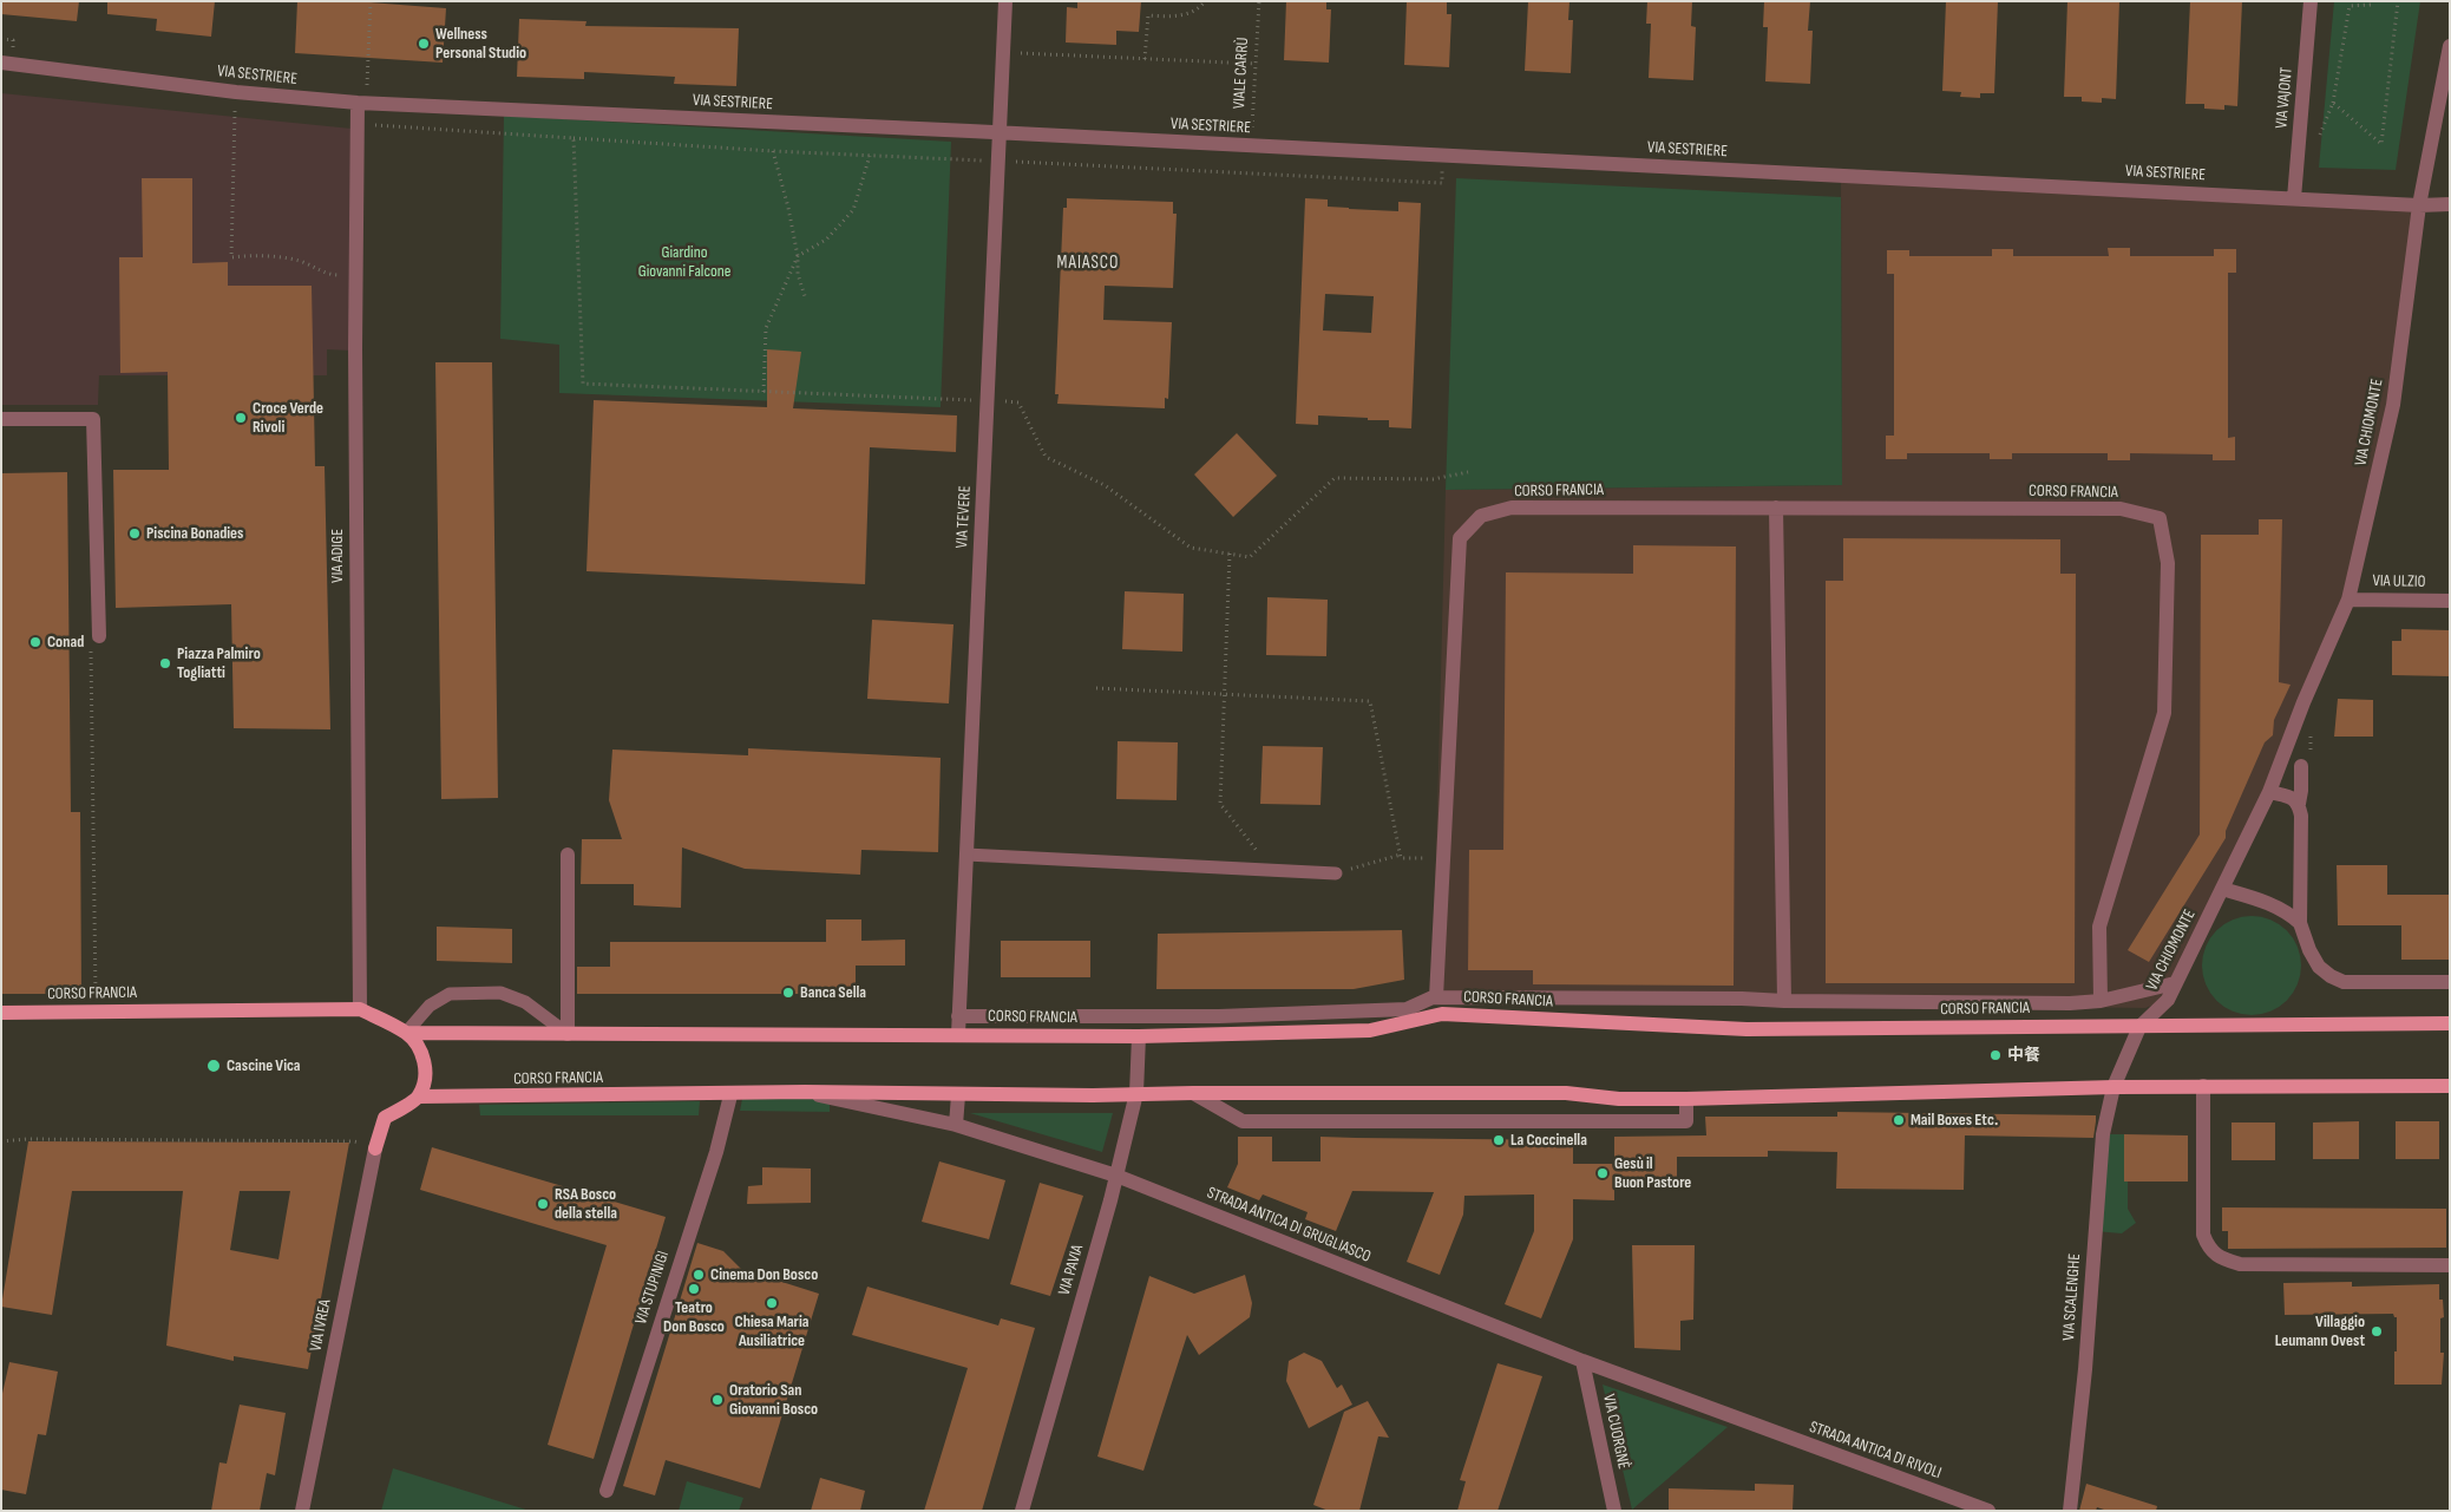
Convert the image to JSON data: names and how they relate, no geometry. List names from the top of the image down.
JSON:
{
  "streets": {
    "main road": ["CORSO FRANCIA"],
    "street": [
      "VIA SESTRIERE",
      "VIA VAJONT",
      "VIA CHIOMONTE",
      "VIA TEVERE",
      "VIA ADIGE",
      "VIA ULZIO",
      "STRADA ANTICA DI GRUGLIASCO",
      "VIA PAVIA",
      "VIA STUPINIGI",
      "VIA SCALENGHE",
      "VIA IVREA",
      "VIA CUORGNÈ",
      "STRADA ANTICA DI RIVOLI"
    ],
    "path": ["VIALE CARRÙ"]
  },
  "crossings": [
    ["VIALE CARRÙ", "VIA SESTRIERE"],
    ["VIA SESTRIERE", "VIA VAJONT"],
    ["VIA SESTRIERE", "VIA CHIOMONTE"],
    ["VIA SESTRIERE", "VIA TEVERE"],
    ["VIA SESTRIERE", "VIA ADIGE"],
    ["VIA CHIOMONTE", "CORSO FRANCIA"],
    ["VIA CHIOMONTE", "VIA ULZIO"],
    ["VIA CHIOMONTE", "VIA SCALENGHE"],
    ["CORSO FRANCIA", "VIA TEVERE"],
    ["CORSO FRANCIA", "VIA ADIGE"],
    ["CORSO FRANCIA", "STRADA ANTICA DI GRUGLIASCO"],
    ["CORSO FRANCIA", "VIA PAVIA"],
    ["CORSO FRANCIA", "VIA STUPINIGI"],
    ["CORSO FRANCIA", "VIA SCALENGHE"],
    ["STRADA ANTICA DI GRUGLIASCO", "VIA PAVIA"],
    ["STRADA ANTICA DI GRUGLIASCO", "VIA CUORGNÈ"],
    ["STRADA ANTICA DI GRUGLIASCO", "STRADA ANTICA DI RIVOLI"]
  ],
  "districts": ["MAIASCO"],
  "parks": ["Giardino Giovanni Falcone"],
  "places": [
    "Wellness Personal Studio",
    "Croce Verde Rivoli",
    "Piscina Bonadies",
    "Conad",
    "Piazza Palmiro Togliatti",
    "Banca Sella",
    "中餐",
    "Cascine Vica",
    "Mail Boxes Etc.",
    "La Coccinella",
    "Gesù il Buon Pastore",
    "RSA Bosco della stella",
    "Cinema Don Bosco",
    "Teatro Don Bosco",
    "Chiesa Maria Ausiliatrice",
    "Villaggio Leumann Ovest",
    "Oratorio San Giovanni Bosco"
  ]
}
